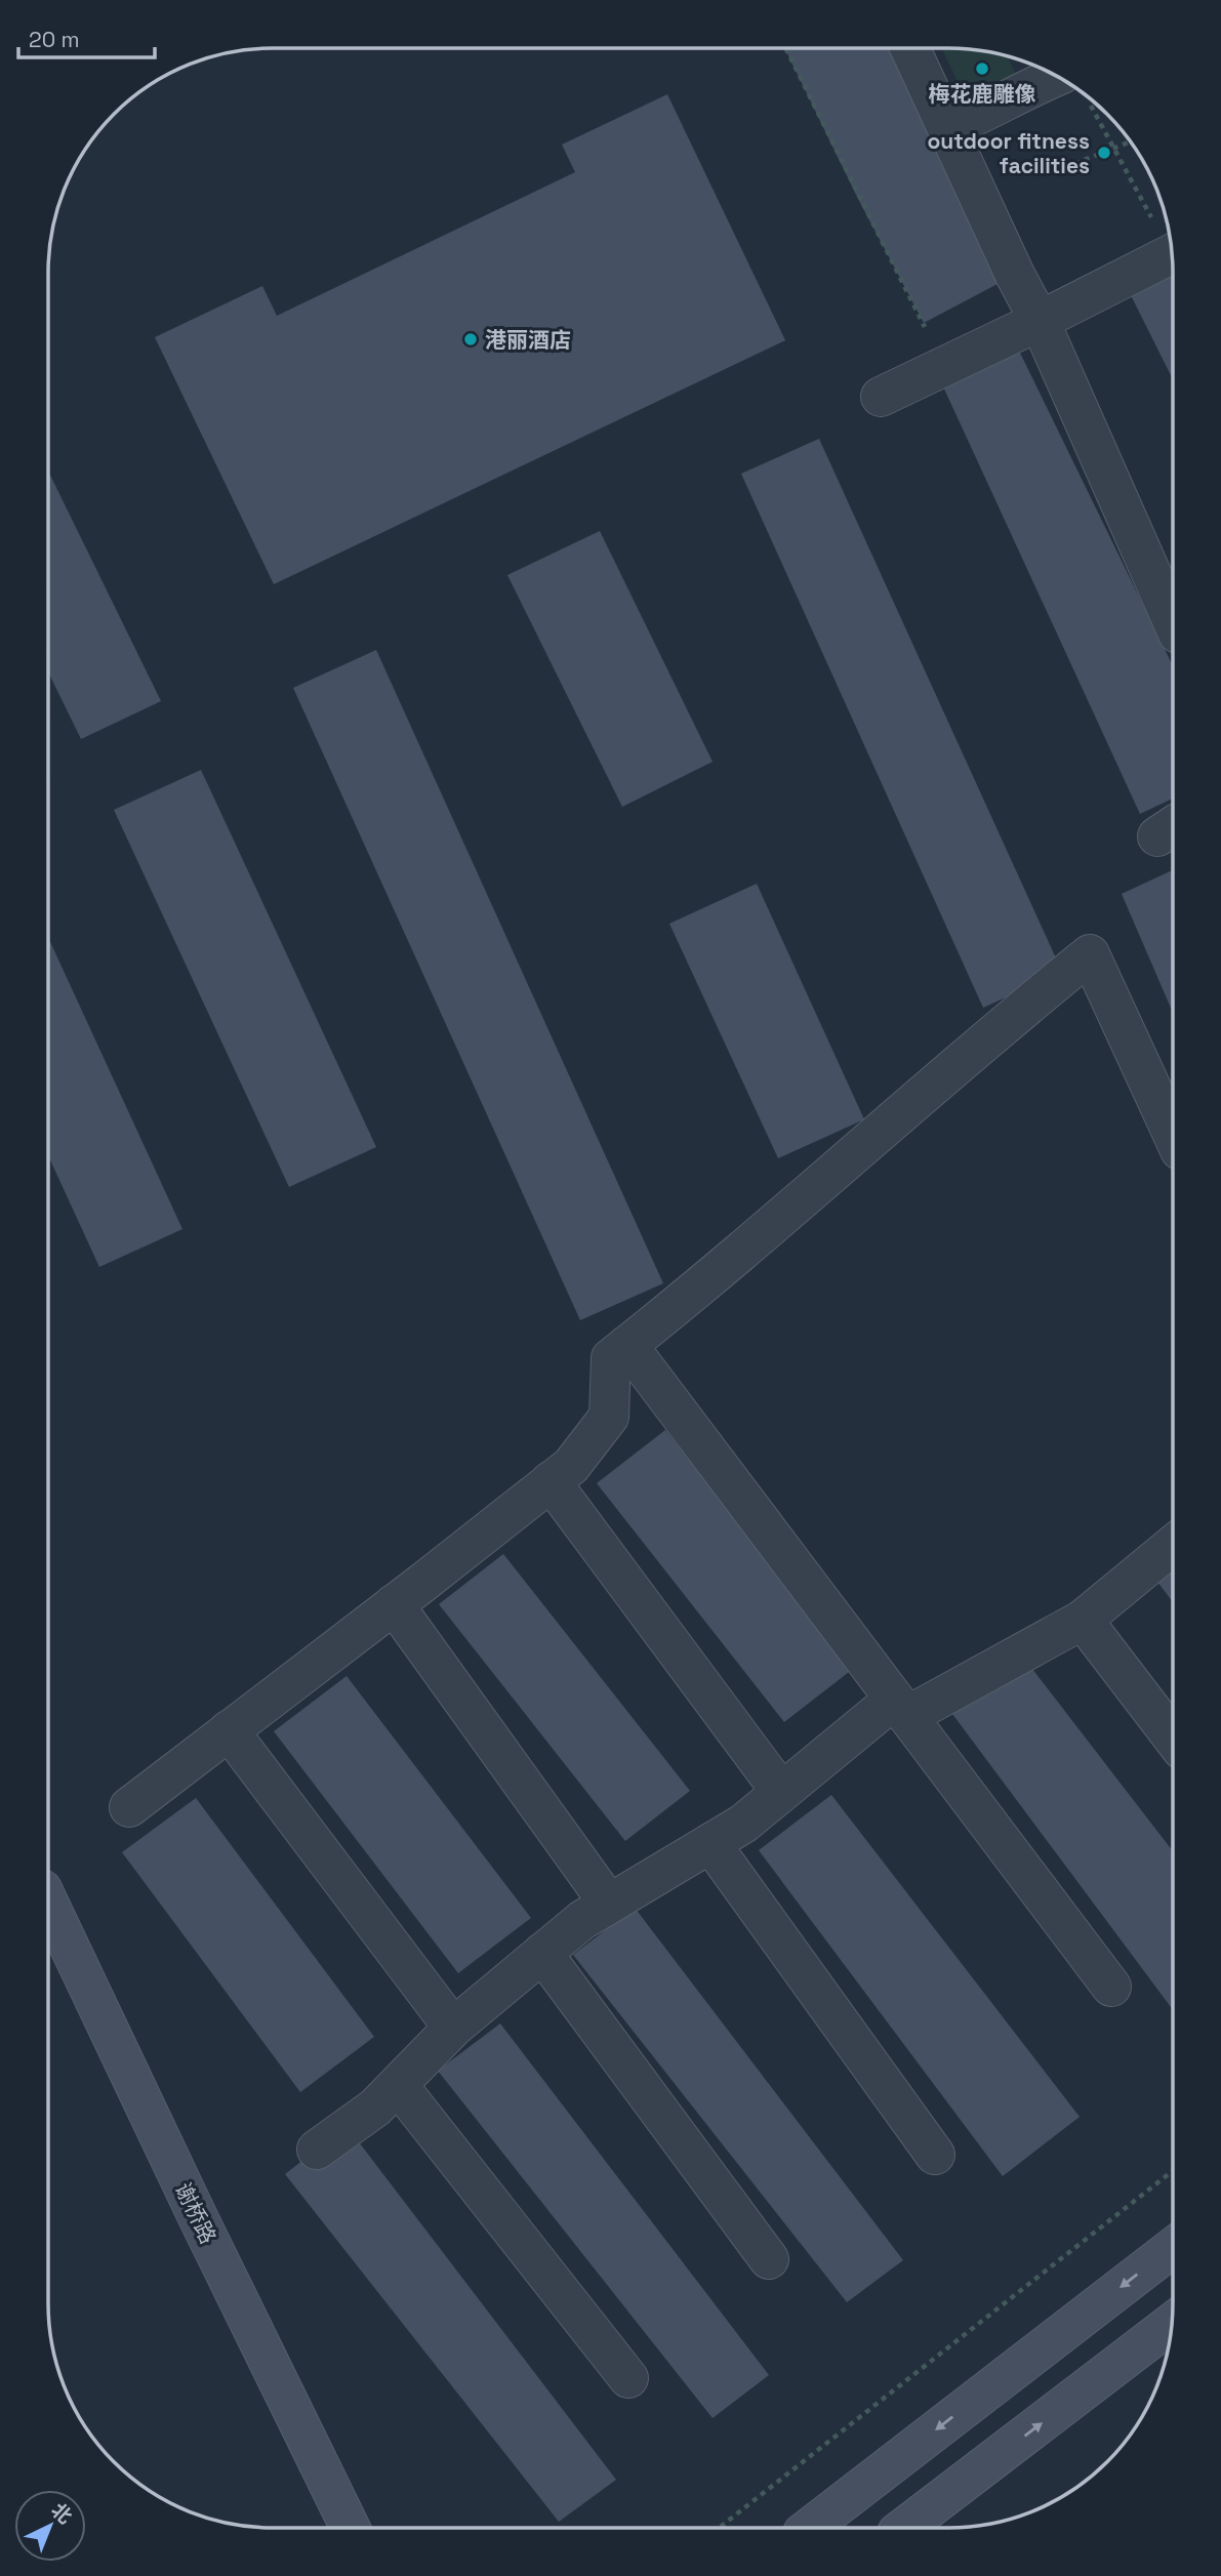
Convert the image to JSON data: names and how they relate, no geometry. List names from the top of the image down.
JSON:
{
  "streets": {
    "main road": ["谢桥路"]
  },
  "places": ["梅花鹿雕像", "outdoor fitness facilities", "港丽酒店"],
  "scale_bar": "20 m",
  "north": "top right"
}
